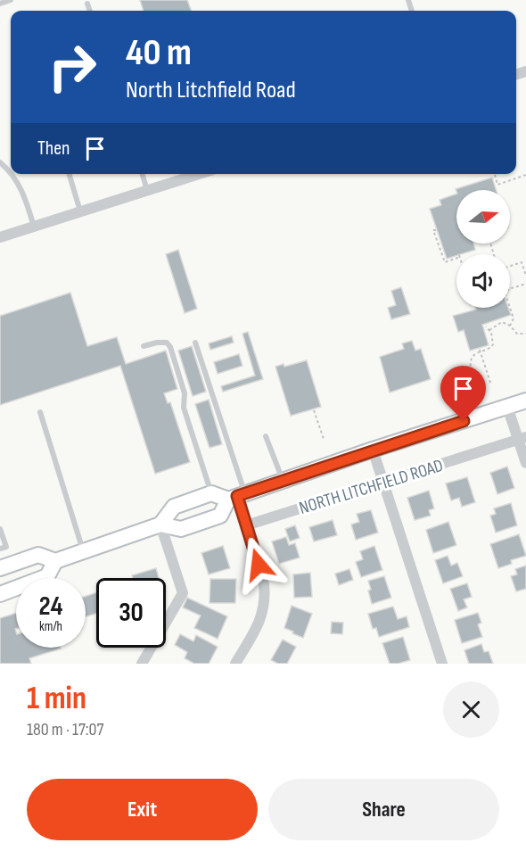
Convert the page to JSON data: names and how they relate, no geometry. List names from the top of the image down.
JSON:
{
  "streets": {
    "main road": ["NORTH LITCHFIELD ROAD"]
  },
  "north": "right",
  "page": {
    "turn": ["40 m", "North Litchfield Road"],
    "then": "Then",
    "speed": "24 km/h",
    "limit": "30",
    "heading": ["1 min", "180 m · 17:07"],
    "buttons": ["Exit", "Share"]
  }
}
